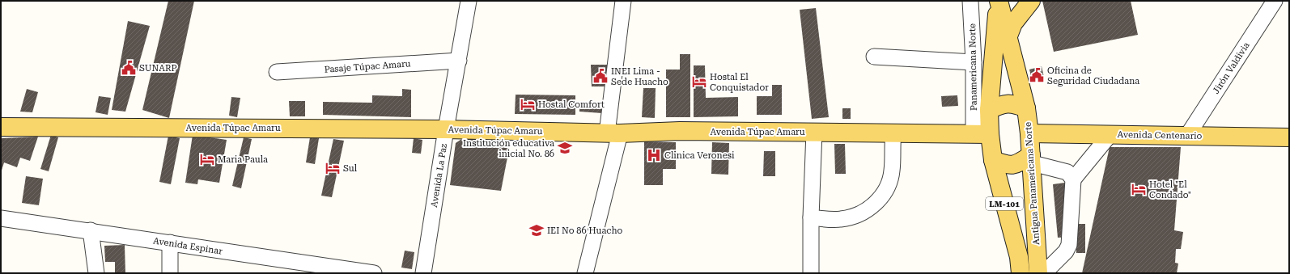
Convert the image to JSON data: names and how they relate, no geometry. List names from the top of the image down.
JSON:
{
  "streets": {
    "main road": [
      "Avenida Túpac Amaru",
      "Avenida Centenario",
      "Antigua Panamericana Norte",
      "LM-101"
    ],
    "street": [
      "Pasaje Túpac Amaru",
      "Panamericana Norte",
      "Jirón Valdivia",
      "Avenida La Paz",
      "Avenida Espinar"
    ]
  },
  "crossings": [
    ["Pasaje Túpac Amaru", "Avenida La Paz"],
    ["Panamericana Norte", "Avenida Túpac Amaru"],
    ["Panamericana Norte", "Avenida Centenario"],
    ["Panamericana Norte", "Antigua Panamericana Norte"],
    ["Jirón Valdivia", "Avenida Centenario"],
    ["Avenida Túpac Amaru", "Avenida Centenario"],
    ["Avenida Túpac Amaru", "Avenida La Paz"],
    ["Avenida Túpac Amaru", "Antigua Panamericana Norte"],
    ["Avenida Centenario", "Antigua Panamericana Norte"]
  ],
  "places": {
    "public building": ["SUNARP", "Oficina de Seguridad Ciudadana", "INEI Lima - Sede Huacho"],
    "hotel": [
      "Hostal El Conquistador",
      "Hostal Comfort",
      "Maria Paula",
      "Sul",
      "Hotel \"El Condado\""
    ],
    "school or university": ["Institución educativa inicial No. 86", "IEI No 86 Huacho"],
    "hospital": ["Clinica Veronesi"]
  }
}
